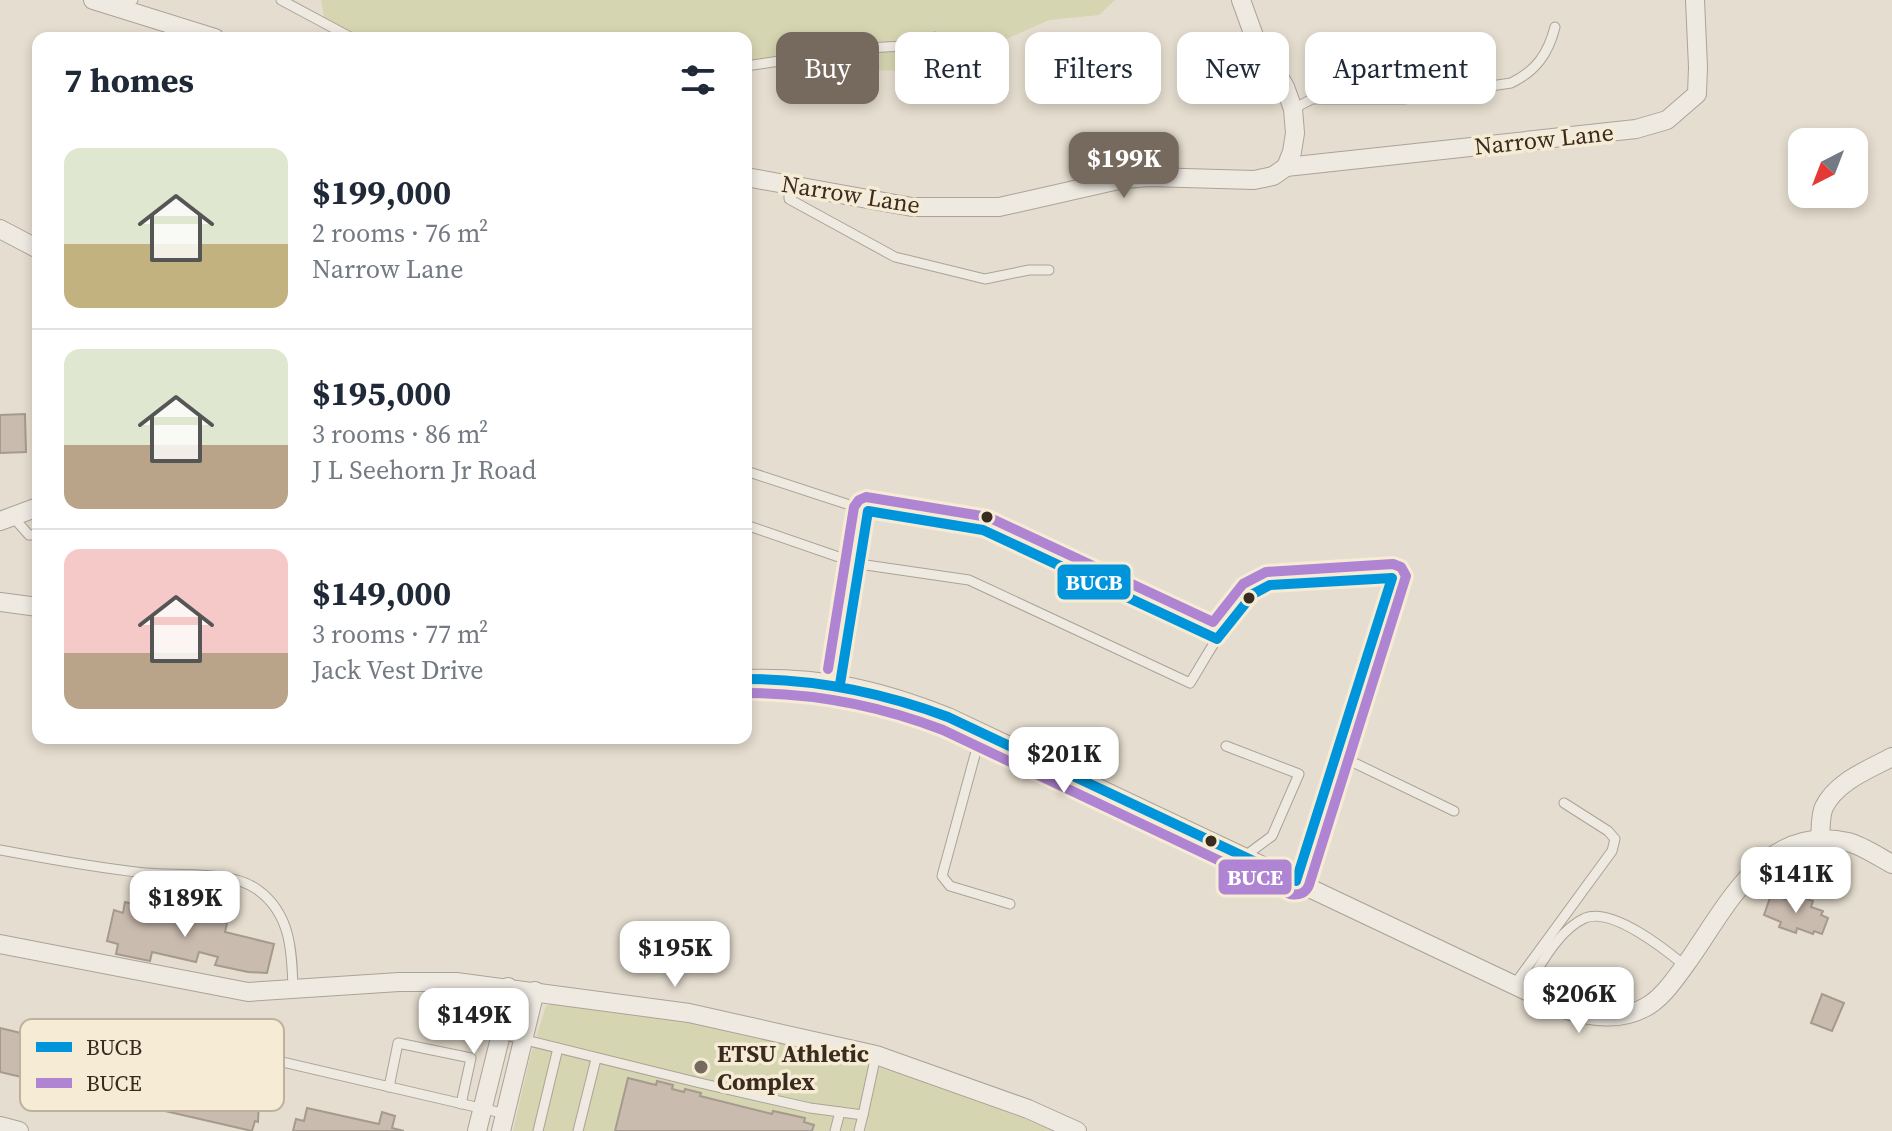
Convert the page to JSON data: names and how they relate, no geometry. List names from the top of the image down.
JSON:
{
  "streets": {
    "street": ["Narrow Lane"]
  },
  "places": ["ETSU Athletic Complex"],
  "lines": ["transit line BUCE", "transit line BUCB"],
  "legend": ["BUCB", "BUCE"],
  "north": "bottom left",
  "page": {
    "chip": [
      "Buy",
      "Rent",
      "Filters",
      "New",
      "Apartment"
    ],
    "heading": "7 homes",
    "list": [
      {
        "name": "$199,000",
        "note": "2 rooms · 76 m² · Narrow Lane"
      },
      {
        "name": "$195,000",
        "note": "3 rooms · 86 m² · J L Seehorn Jr Road"
      },
      {
        "name": "$149,000",
        "note": "3 rooms · 77 m² · Jack Vest Drive"
      }
    ],
    "price": [
      "$199K",
      "$201K",
      "$141K",
      "$189K",
      "$195K",
      "$206K",
      "$149K"
    ]
  }
}
